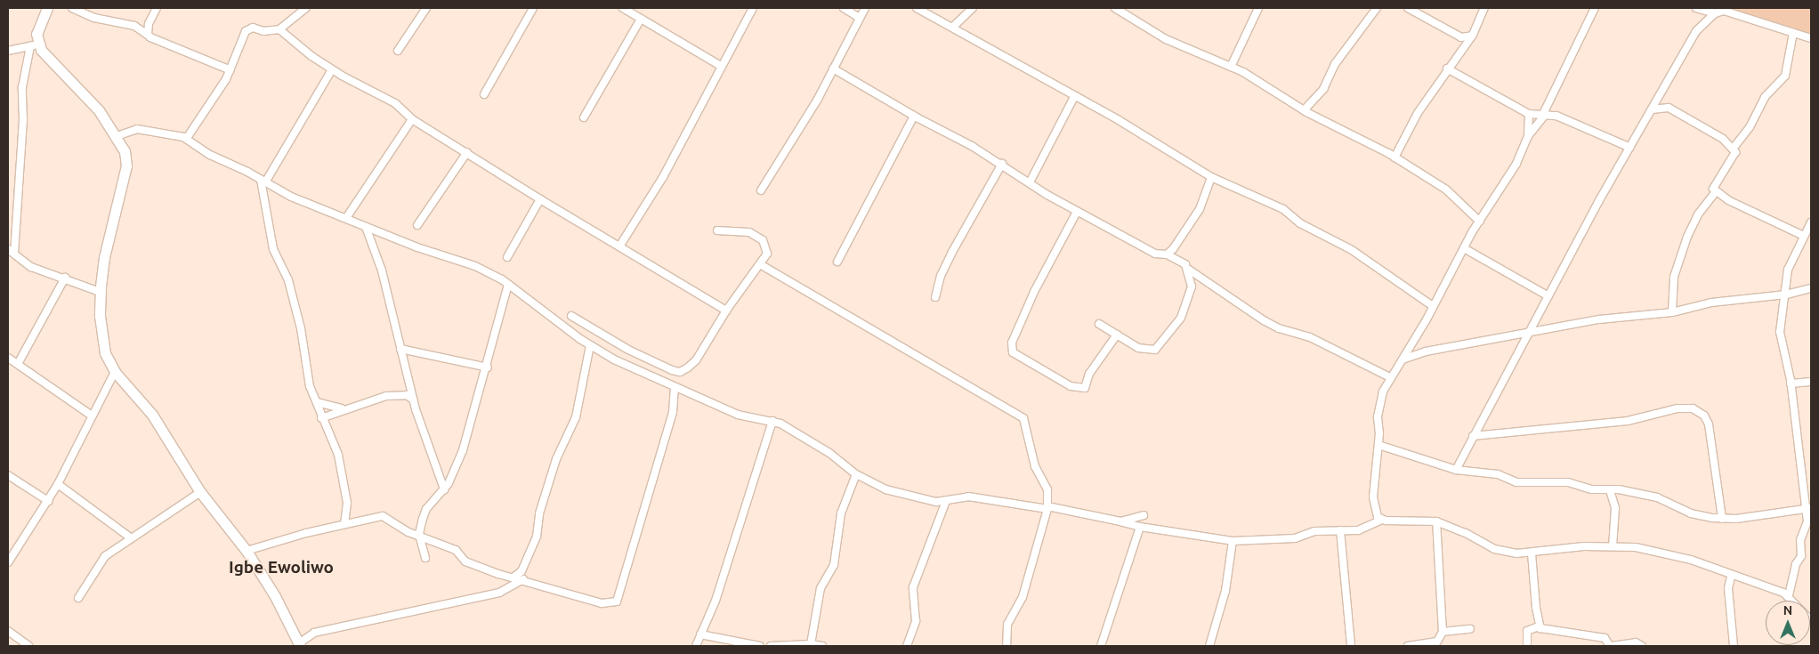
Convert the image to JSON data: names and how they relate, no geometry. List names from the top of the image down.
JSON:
{
  "districts": ["Igbe Ewoliwo"],
  "north": "top"
}
